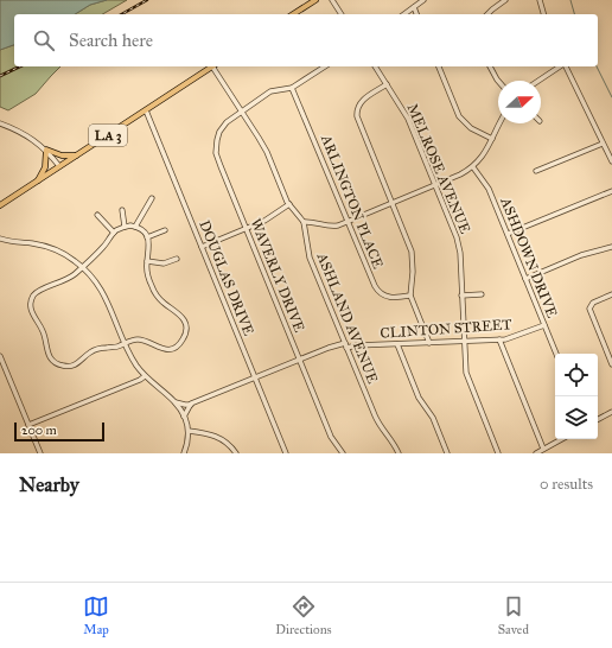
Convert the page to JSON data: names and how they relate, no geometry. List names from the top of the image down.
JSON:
{
  "streets": {
    "main road": ["LA 3"],
    "street": [
      "MELROSE AVENUE",
      "ARLINGTON PLACE",
      "ASHDOWN DRIVE",
      "WAVERLY DRIVE",
      "DOUGLAS DRIVE",
      "ASHLAND AVENUE",
      "CLINTON STREET"
    ]
  },
  "crossings": [
    ["LA 3", "DOUGLAS DRIVE"],
    ["MELROSE AVENUE", "CLINTON STREET"],
    ["ARLINGTON PLACE", "WAVERLY DRIVE"],
    ["ASHDOWN DRIVE", "CLINTON STREET"],
    ["WAVERLY DRIVE", "ASHLAND AVENUE"],
    ["WAVERLY DRIVE", "CLINTON STREET"],
    ["DOUGLAS DRIVE", "CLINTON STREET"],
    ["ASHLAND AVENUE", "CLINTON STREET"]
  ],
  "scale_bar": "200 m",
  "north": "right",
  "page": {
    "search": "Search here",
    "scale": "200 m",
    "heading": ["Nearby", "0 results"],
    "nav": ["Map", "Directions", "Saved"]
  }
}
